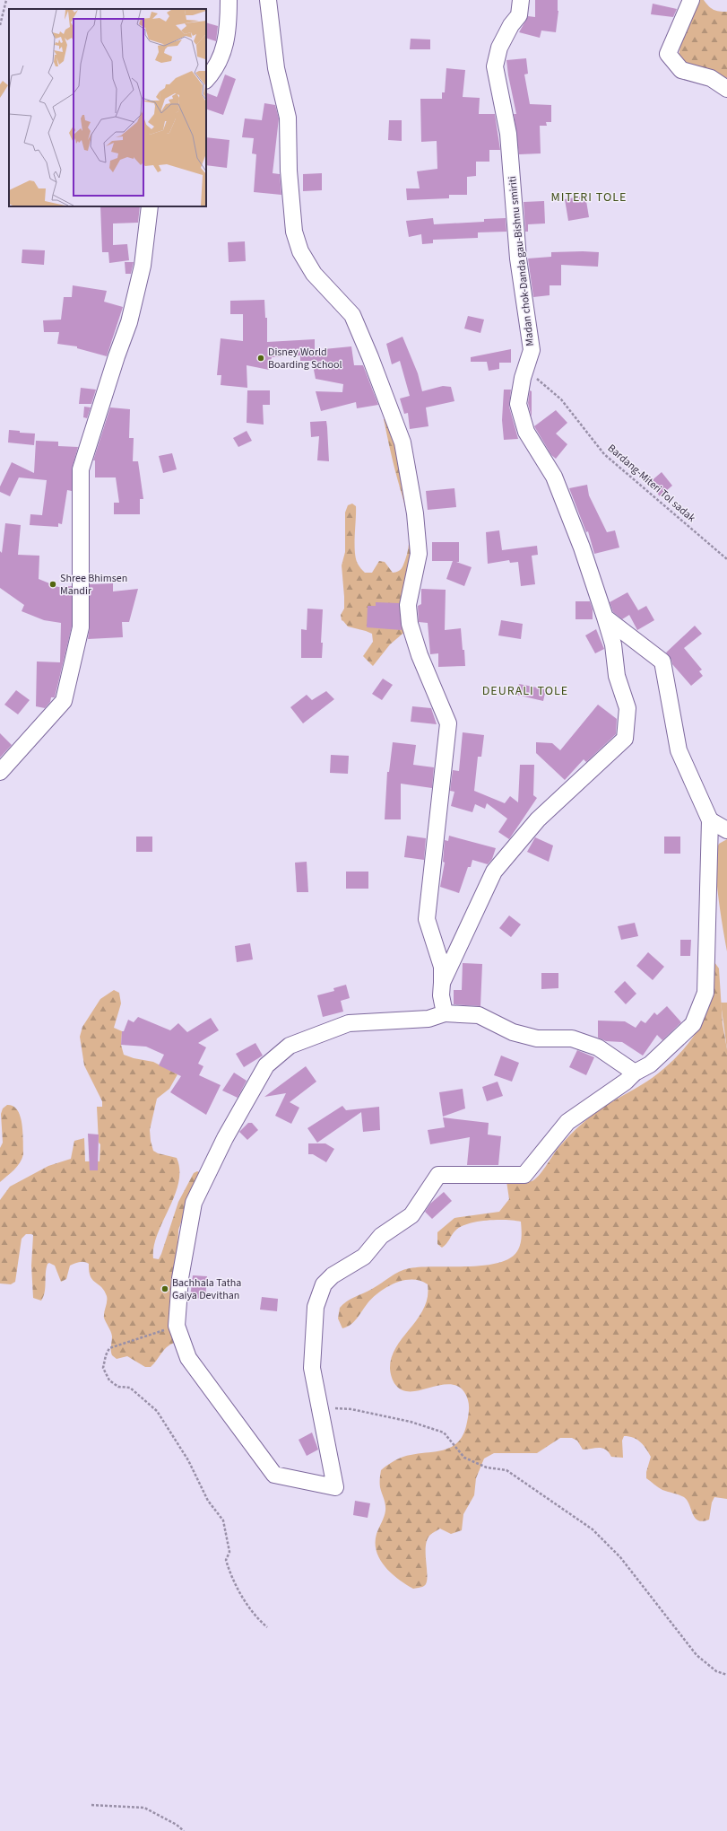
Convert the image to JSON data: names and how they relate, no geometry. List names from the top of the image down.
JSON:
{
  "streets": {
    "street": ["Madan chok-Danda gau-Bishnu smiriti"],
    "path": ["Bardang-Miteri Tol sadak"]
  },
  "crossings": [
    ["Madan chok-Danda gau-Bishnu smiriti", "Bardang-Miteri Tol sadak"]
  ],
  "districts": ["MITERI TOLE", "DEURALI TOLE"],
  "places": ["Disney World Boarding School", "Shree Bhimsen Mandir", "Bachhala Tatha Gaiya Devithan"]
}
